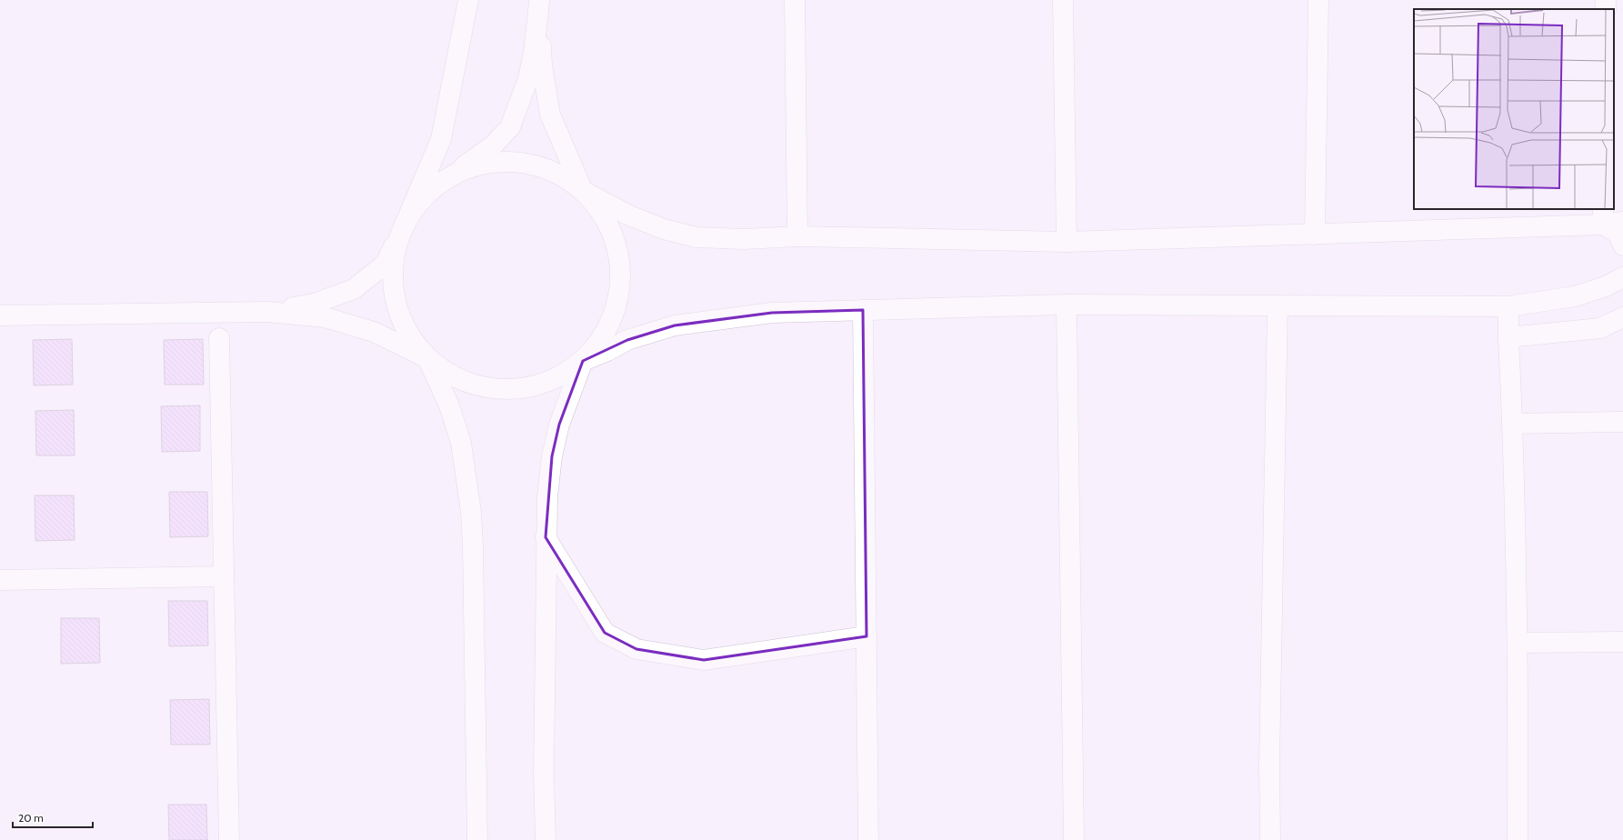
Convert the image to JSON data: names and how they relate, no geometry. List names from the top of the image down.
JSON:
{
  "scale_bar": "20 m"
}
